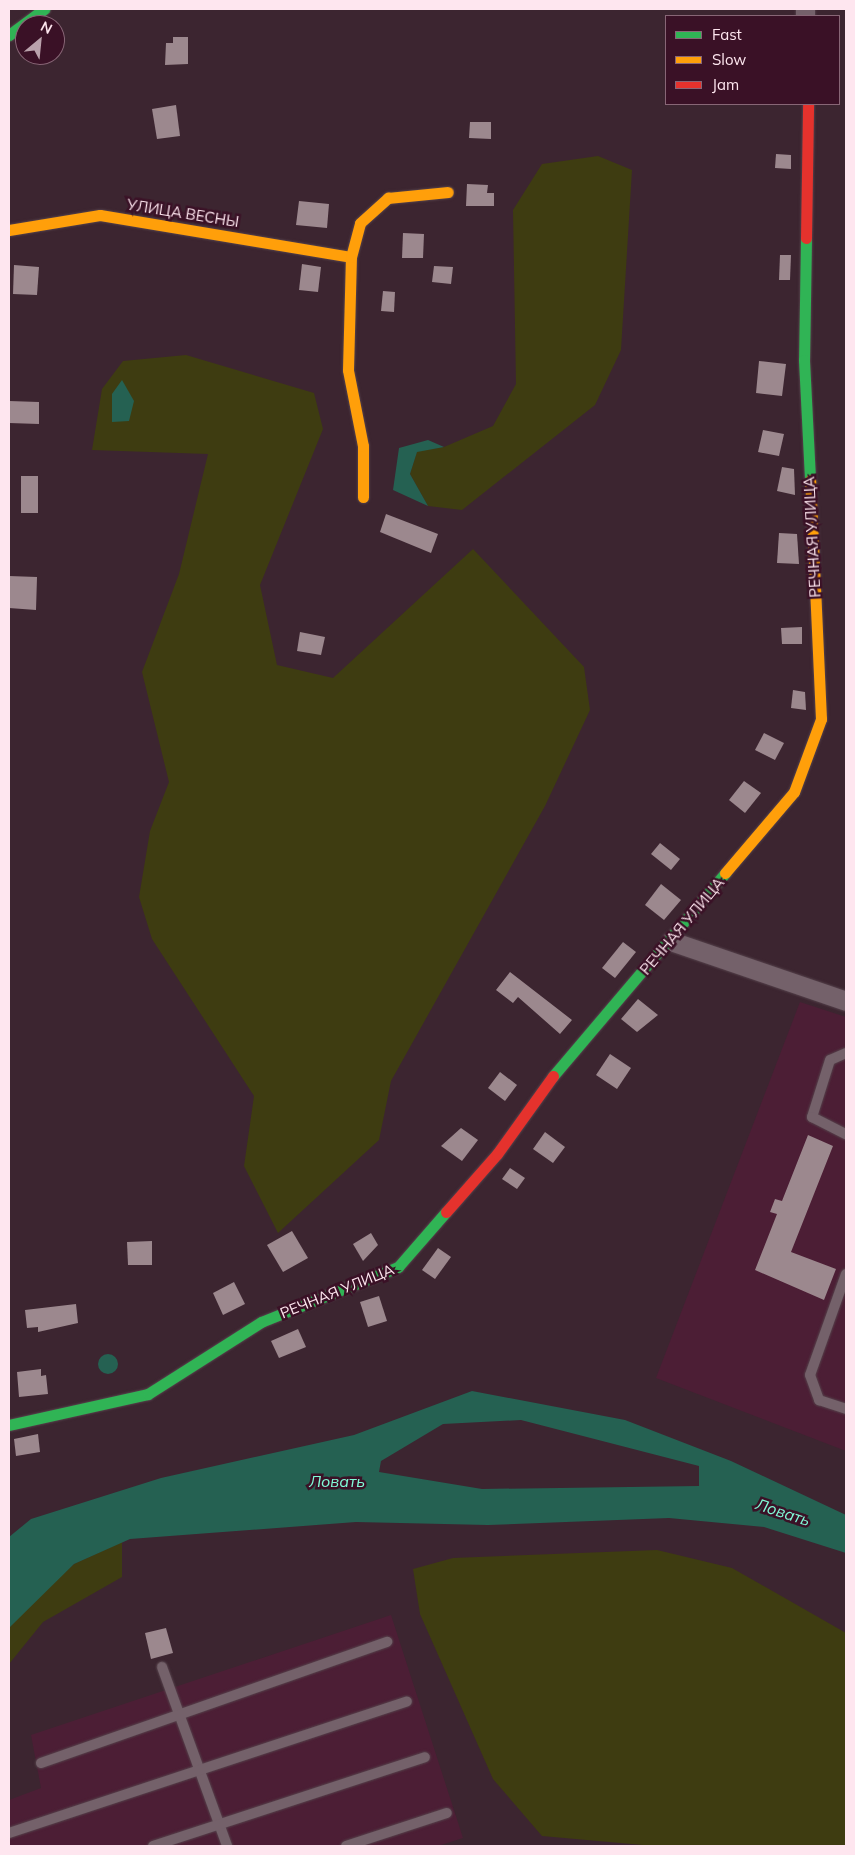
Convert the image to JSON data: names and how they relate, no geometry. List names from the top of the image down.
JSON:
{
  "streets": {
    "street": ["УЛИЦА ВЕСНЫ", "РЕЧНАЯ УЛИЦА"]
  },
  "water": ["Ловать"],
  "legend": ["Fast", "Slow", "Jam"],
  "north": "top right"
}
